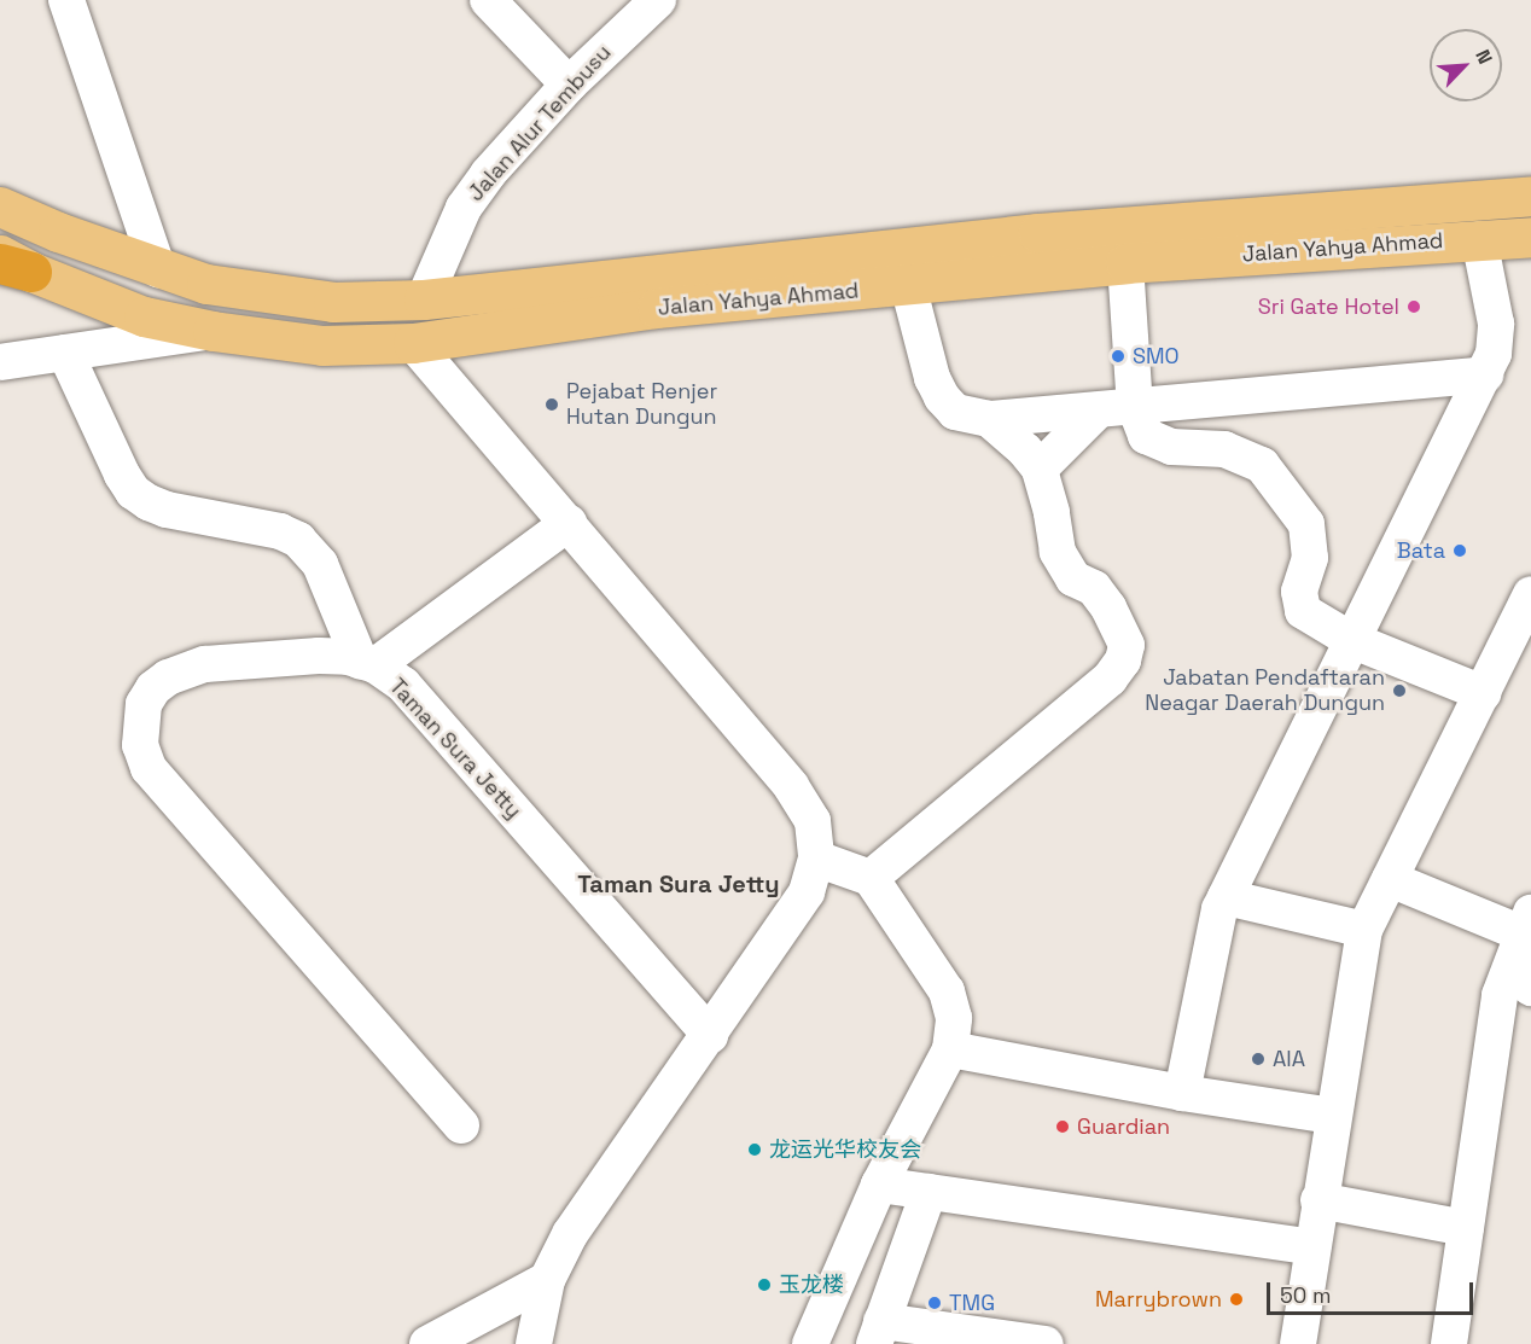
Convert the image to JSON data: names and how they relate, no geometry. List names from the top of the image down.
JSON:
{
  "streets": {
    "main road": ["Jalan Yahya Ahmad"],
    "street": ["Jalan Alur Tembusu", "Taman Sura Jetty"]
  },
  "crossings": [
    ["Jalan Alur Tembusu", "Jalan Yahya Ahmad"]
  ],
  "districts": ["Taman Sura Jetty"],
  "places": [
    "Sri Gate Hotel",
    "SMO",
    "Pejabat Renjer Hutan Dungun",
    "Bata",
    "Jabatan Pendaftaran Neagar Daerah Dungun",
    "AIA",
    "Guardian",
    "龙运光华校友会",
    "玉龙楼",
    "Marrybrown",
    "TMG"
  ],
  "scale_bar": "50 m",
  "north": "top right"
}
